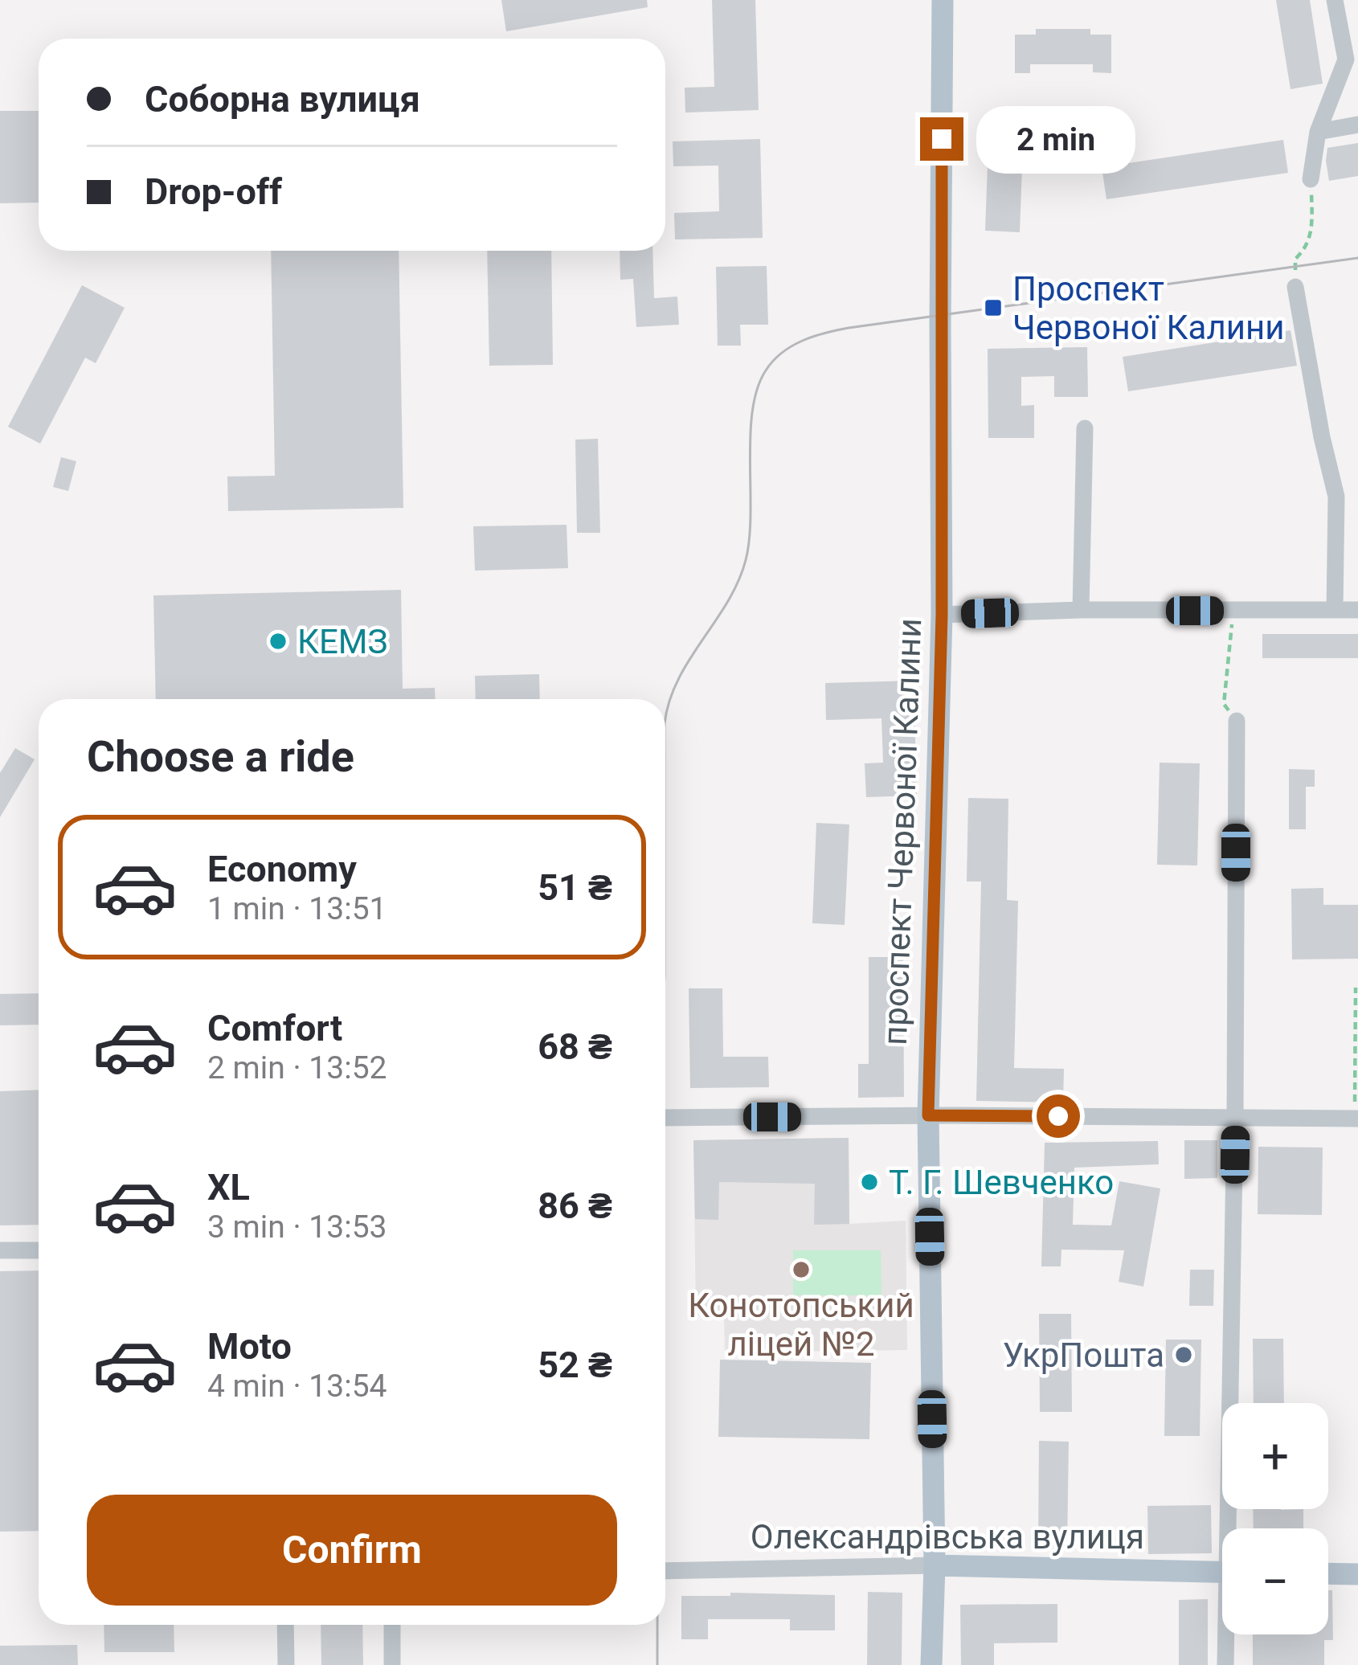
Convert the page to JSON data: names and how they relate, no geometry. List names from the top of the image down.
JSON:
{
  "streets": {
    "main road": ["проспект Червоної Калини", "Олександрівська вулиця"]
  },
  "crossings": [
    ["проспект Червоної Калини", "Олександрівська вулиця"]
  ],
  "places": {
    "transit": ["Проспект Червоної Калини"],
    "other": [
      "КЕМЗ",
      "Т. Г. Шевченко",
      "Конотопський ліцей №2",
      "УкрПошта"
    ]
  },
  "page": {
    "banner": ["Соборна вулиця", "Drop-off"],
    "bubble": "2 min",
    "heading": "Choose a ride",
    "list": [
      {
        "name": "Economy",
        "note": "1 min · 13:51",
        "value": "51 ₴"
      },
      {
        "name": "Comfort",
        "note": "2 min · 13:52",
        "value": "68 ₴"
      },
      {
        "name": "XL",
        "note": "3 min · 13:53",
        "value": "86 ₴"
      },
      {
        "name": "Moto",
        "note": "4 min · 13:54",
        "value": "52 ₴"
      }
    ],
    "map_buttons": ["+", "−"],
    "buttons": "Confirm"
  }
}
